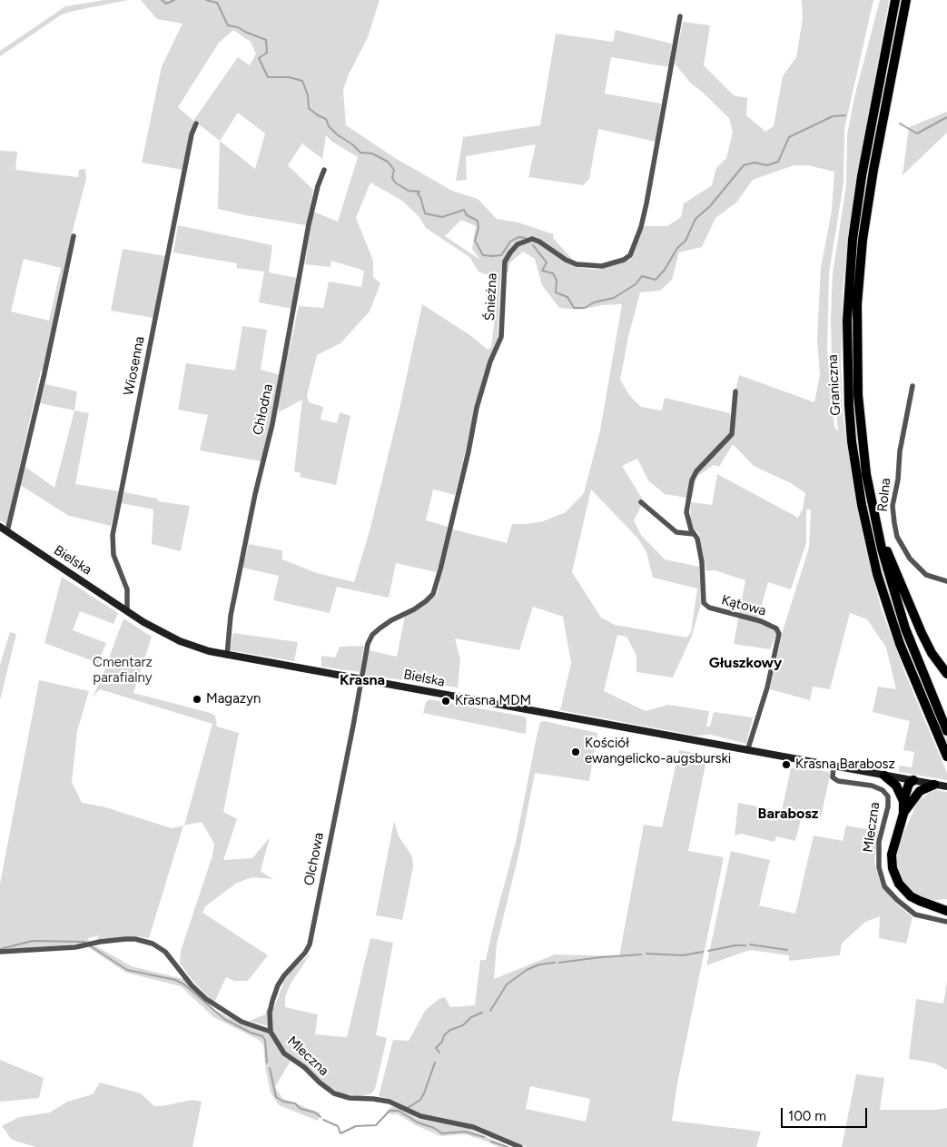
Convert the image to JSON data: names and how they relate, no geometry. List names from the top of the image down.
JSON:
{
  "streets": {
    "highway": ["Graniczna"],
    "street": [
      "Śnieżna",
      "Wiosenna",
      "Chłodna",
      "Rolna",
      "Bielska",
      "Kątowa",
      "Mleczna",
      "Olchowa"
    ]
  },
  "crossings": [
    ["Śnieżna", "Bielska"],
    ["Śnieżna", "Olchowa"],
    ["Wiosenna", "Bielska"],
    ["Chłodna", "Bielska"],
    ["Bielska", "Kątowa"],
    ["Bielska", "Mleczna"],
    ["Bielska", "Olchowa"],
    ["Mleczna", "Olchowa"]
  ],
  "districts": ["Głuszkowy", "Krasna", "Barabosz"],
  "parks": ["Cmentarz parafialny"],
  "places": [
    "Magazyn",
    "Krasna MDM",
    "Kościół ewangelicko-augsburski",
    "Krasna Barabosz"
  ],
  "scale_bar": "100 m"
}
